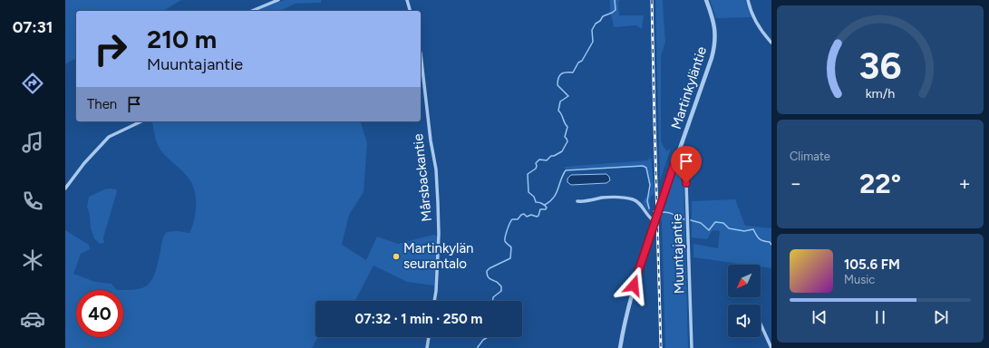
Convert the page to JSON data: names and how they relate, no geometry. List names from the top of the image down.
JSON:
{
  "streets": {
    "street": ["Martinkyläntie", "Mårsbackantie", "Muuntajantie"]
  },
  "crossings": [
    ["Martinkyläntie", "Muuntajantie"]
  ],
  "places": ["Martinkylän seurantalo"],
  "north": "bottom left",
  "page": {
    "tabs": "07:31",
    "turn": ["210 m", "Muuntajantie"],
    "then": "Then",
    "tile": "Climate",
    "heat": ["−", "22°", "+"],
    "song": ["105.6 FM", "Music"],
    "limit": "40",
    "trip": "07:32 · 1 min · 250 m",
    "gauge": ["36", "km/h"]
  }
}
